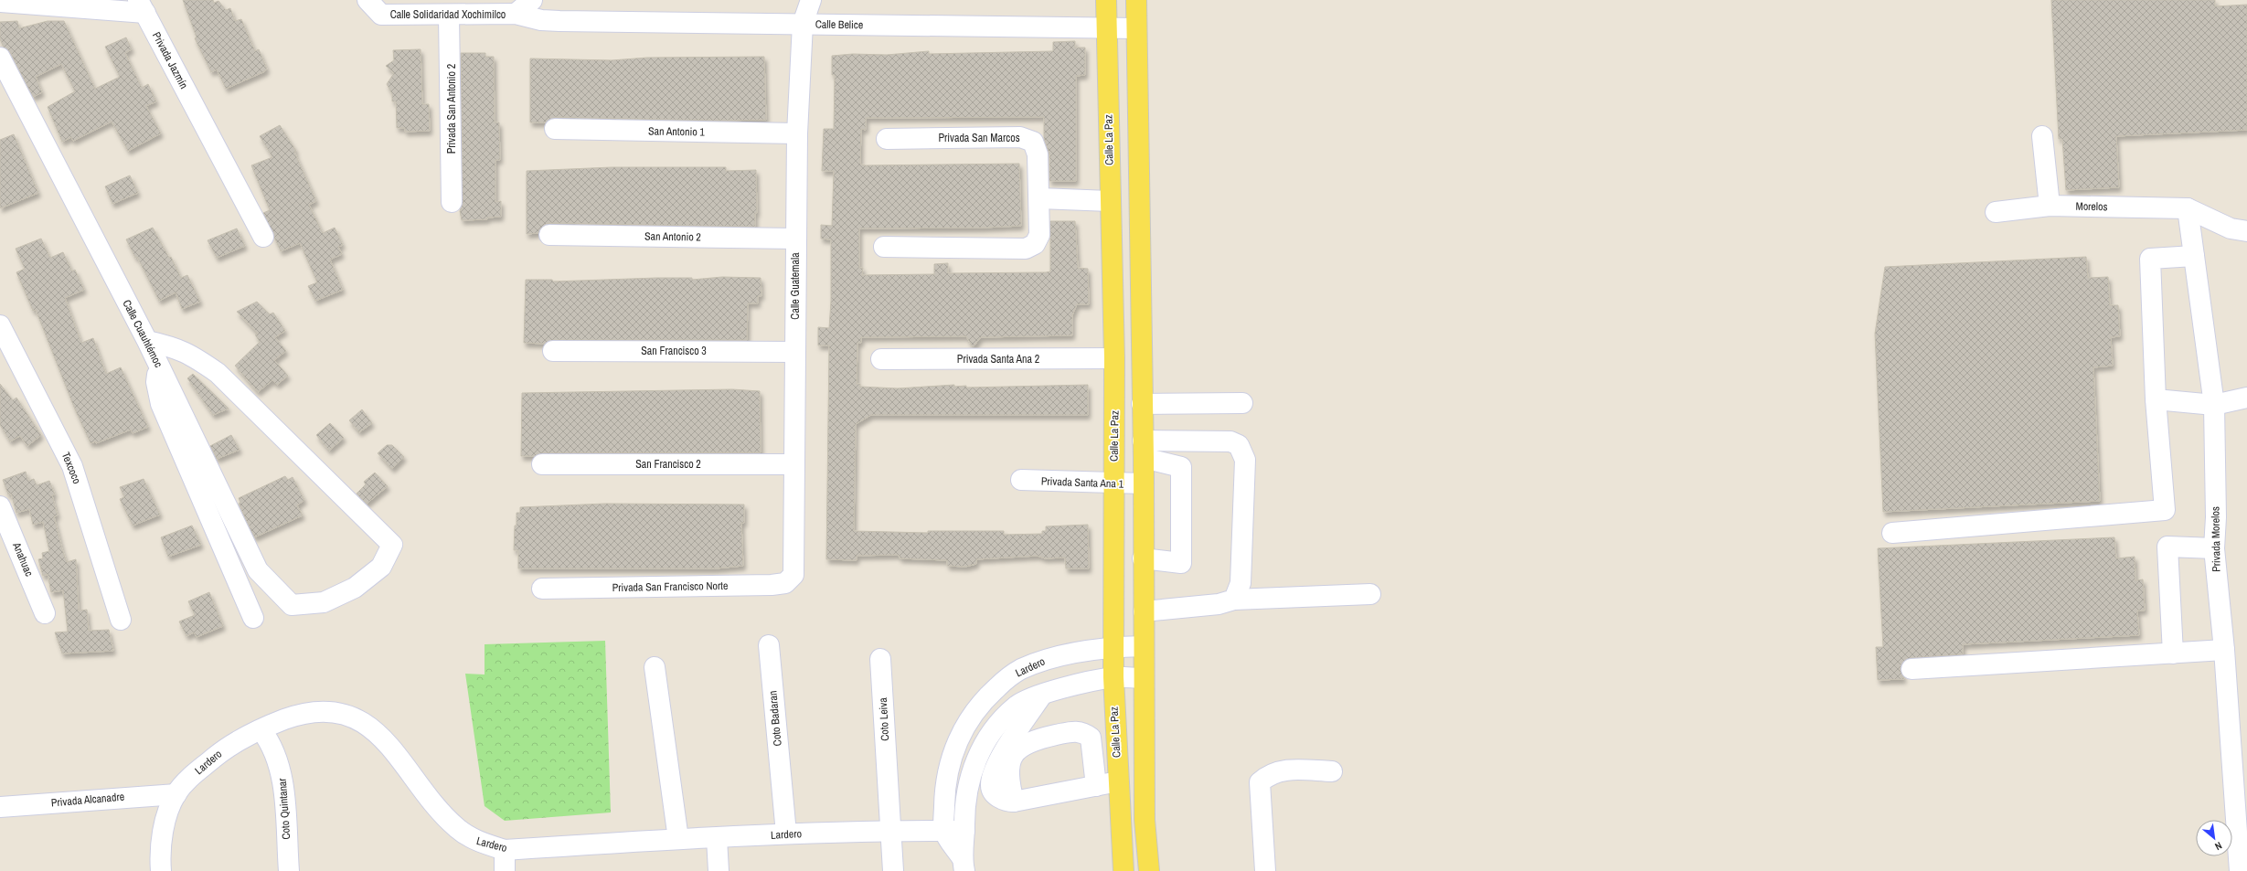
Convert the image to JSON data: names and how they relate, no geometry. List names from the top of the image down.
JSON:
{
  "streets": {
    "main road": ["Calle La Paz"],
    "street": [
      "Calle Solidaridad Xochimilco",
      "Calle Belice",
      "Privada Jazmín",
      "Privada San Antonio 2",
      "San Antonio 1",
      "Privada San Marcos",
      "Morelos",
      "San Antonio 2",
      "Calle Guatemala",
      "Calle Cuauhtémoc",
      "San Francisco 3",
      "Privada Santa Ana 2",
      "San Francisco 2",
      "Texcoco",
      "Privada Santa Ana 1",
      "Privada Morelos",
      "Anahuac",
      "Privada San Francisco Norte",
      "Lardero",
      "Coto Badaran",
      "Coto Leiva",
      "Privada Alcanadre",
      "Coto Quintanar"
    ]
  },
  "crossings": [
    ["Calle Solidaridad Xochimilco", "Calle Belice"],
    ["Calle Solidaridad Xochimilco", "Privada San Antonio 2"],
    ["Calle Belice", "Calle La Paz"],
    ["Calle Belice", "Calle Guatemala"],
    ["San Antonio 1", "Calle Guatemala"],
    ["Calle La Paz", "Privada Santa Ana 2"],
    ["Calle La Paz", "Privada Santa Ana 1"],
    ["Calle La Paz", "Lardero"],
    ["Morelos", "Privada Morelos"],
    ["San Antonio 2", "Calle Guatemala"],
    ["Calle Guatemala", "San Francisco 3"],
    ["Calle Guatemala", "San Francisco 2"],
    ["Calle Guatemala", "Privada San Francisco Norte"],
    ["Lardero", "Coto Badaran"],
    ["Lardero", "Coto Leiva"],
    ["Lardero", "Privada Alcanadre"],
    ["Lardero", "Coto Quintanar"]
  ],
  "north": "bottom right"
}
